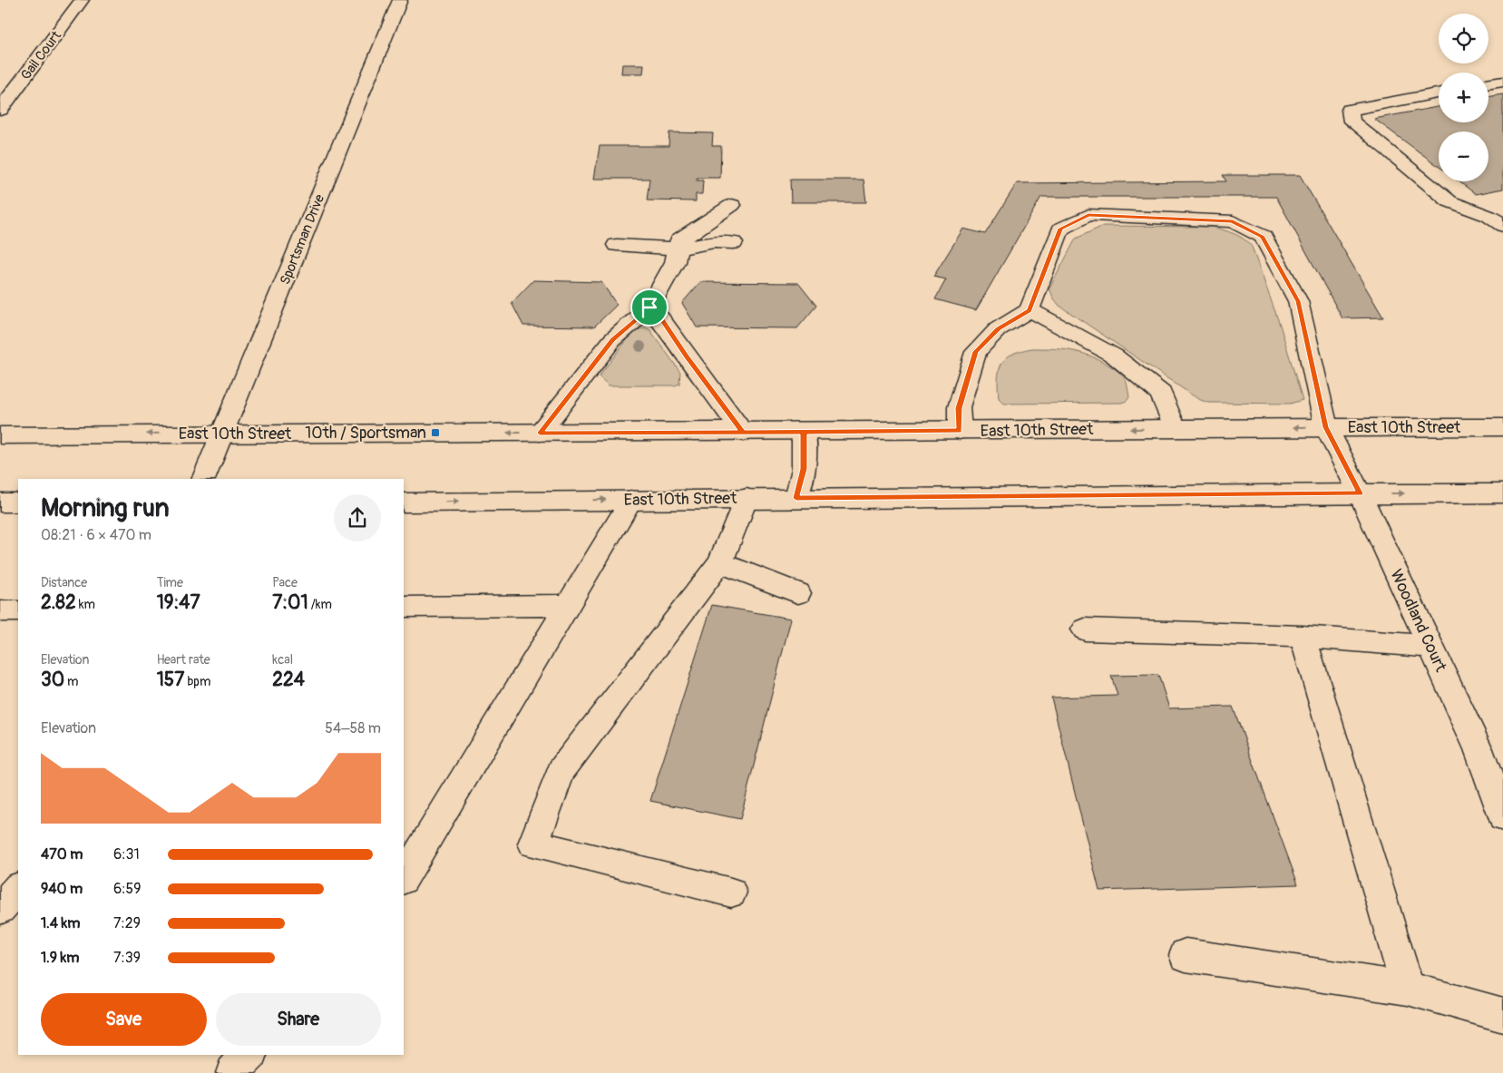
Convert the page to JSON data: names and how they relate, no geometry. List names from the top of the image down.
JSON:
{
  "streets": {
    "main road": [
      "Gail Court",
      "Sportsman Drive",
      "East 10th Street",
      "Woodland Court"
    ]
  },
  "crossings": [
    ["Sportsman Drive", "East 10th Street"],
    ["East 10th Street", "Woodland Court"]
  ],
  "places": {
    "transit": ["10th / Sportsman"]
  },
  "page": {
    "map_buttons": ["+", "−"],
    "heading": ["Morning run", "08:21 · 6 × 470 m"],
    "stats": [
      ["Distance", "2.82 km"],
      ["Time", "19:47"],
      ["Pace", "7:01 /km"],
      ["Elevation", "30 m"],
      ["Heart rate", "157 bpm"],
      ["kcal", "224"]
    ],
    "chart": ["Elevation", "54–58 m"],
    "list": [
      {
        "name": "470 m",
        "note": "6:31"
      },
      {
        "name": "940 m",
        "note": "6:59"
      },
      {
        "name": "1.4 km",
        "note": "7:29"
      },
      {
        "name": "1.9 km",
        "note": "7:39"
      }
    ],
    "buttons": ["Save", "Share"]
  }
}
